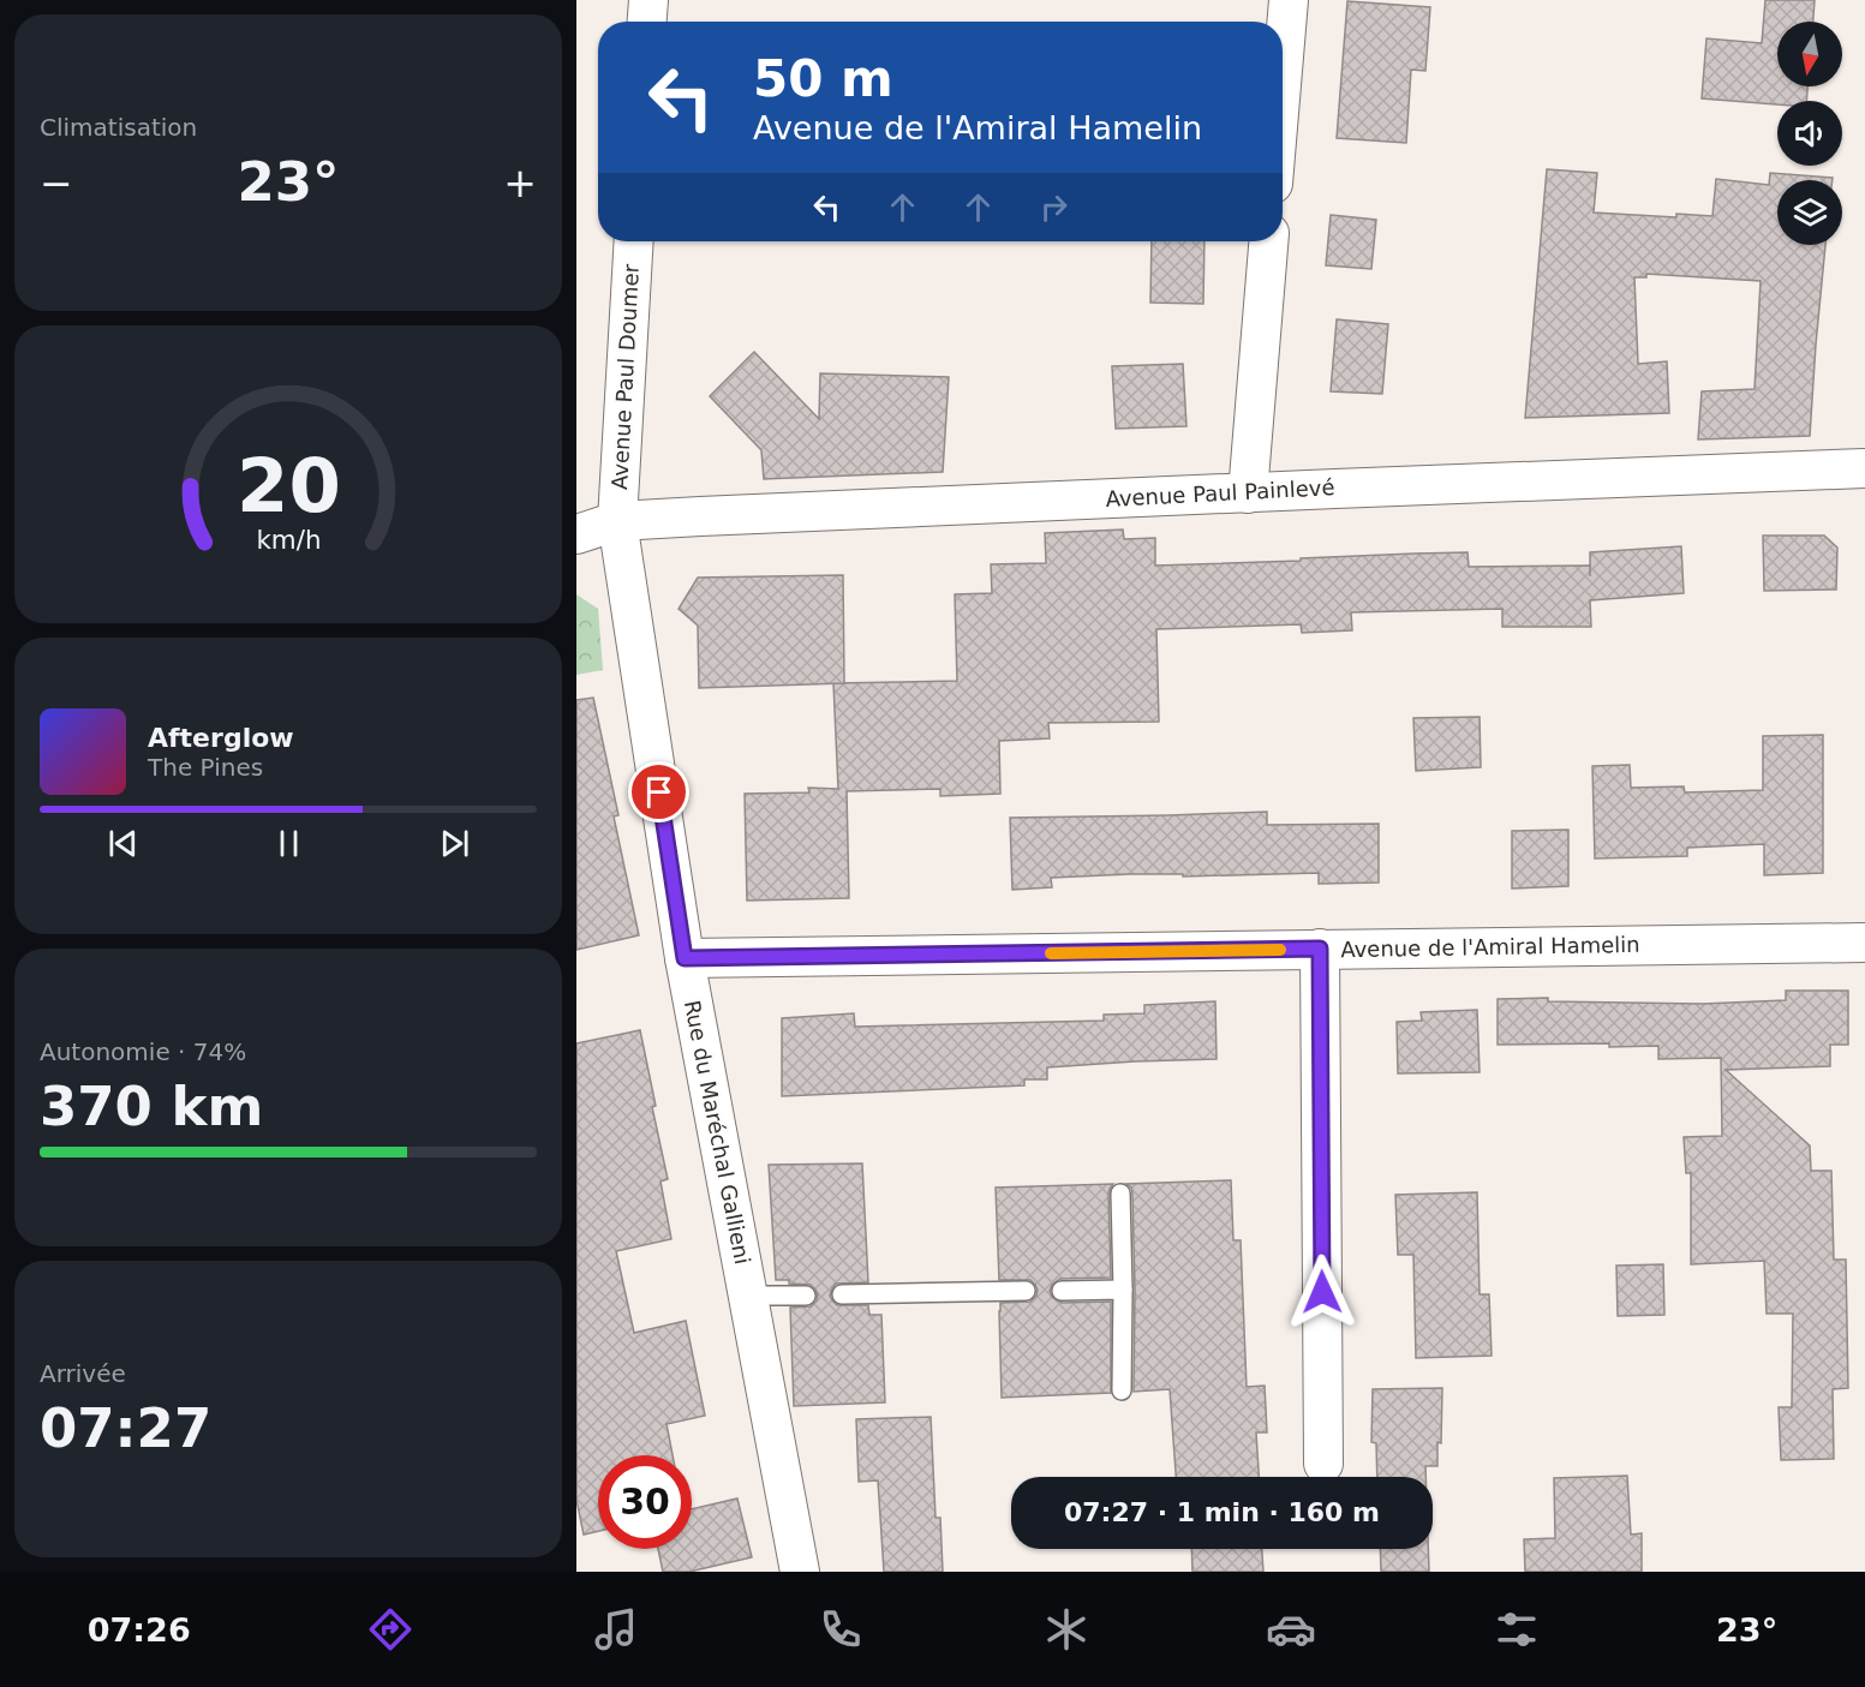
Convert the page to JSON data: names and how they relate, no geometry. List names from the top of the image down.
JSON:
{
  "streets": {
    "street": [
      "Avenue Paul Doumer",
      "Avenue Paul Painlevé",
      "Avenue de l'Amiral Hamelin",
      "Rue du Maréchal Gallieni"
    ]
  },
  "crossings": [
    ["Avenue Paul Doumer", "Avenue Paul Painlevé"],
    ["Avenue Paul Doumer", "Rue du Maréchal Gallieni"],
    ["Avenue Paul Painlevé", "Rue du Maréchal Gallieni"],
    ["Avenue de l'Amiral Hamelin", "Rue du Maréchal Gallieni"]
  ],
  "north": "bottom",
  "page": {
    "tile": [
      "Climatisation",
      ["Autonomie · 74%", "370 km"],
      ["Arrivée", "07:27"]
    ],
    "turn": ["50 m", "Avenue de l'Amiral Hamelin"],
    "heat": ["−", "23°", "+"],
    "song": ["Afterglow", "The Pines"],
    "limit": "30",
    "trip": "07:27 · 1 min · 160 m",
    "tabs": ["07:26", "23°"],
    "gauge": ["20", "km/h"]
  }
}
